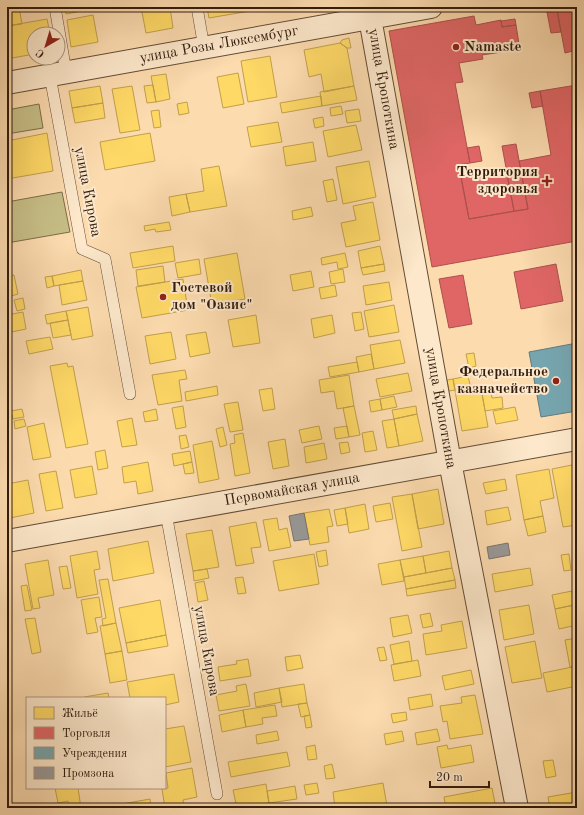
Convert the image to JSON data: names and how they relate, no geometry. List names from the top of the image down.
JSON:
{
  "streets": {
    "street": ["улица Розы Люксембург", "улица Кропоткина", "Первомайская улица"],
    "lane": ["улица Кирова"]
  },
  "crossings": [
    ["улица Розы Люксембург", "улица Кропоткина"],
    ["улица Розы Люксембург", "улица Кирова"],
    ["улица Кропоткина", "Первомайская улица"],
    ["улица Кирова", "Первомайская улица"]
  ],
  "places": {
    "other": ["Namaste", "Гостевой дом \"Оазис\"", "Федеральное казначейство"],
    "health": ["Территория здоровья"]
  },
  "legend": [
    "Жильё",
    "Торговля",
    "Учреждения",
    "Промзона"
  ],
  "scale_bar": "20 m",
  "north": "bottom left"
}
